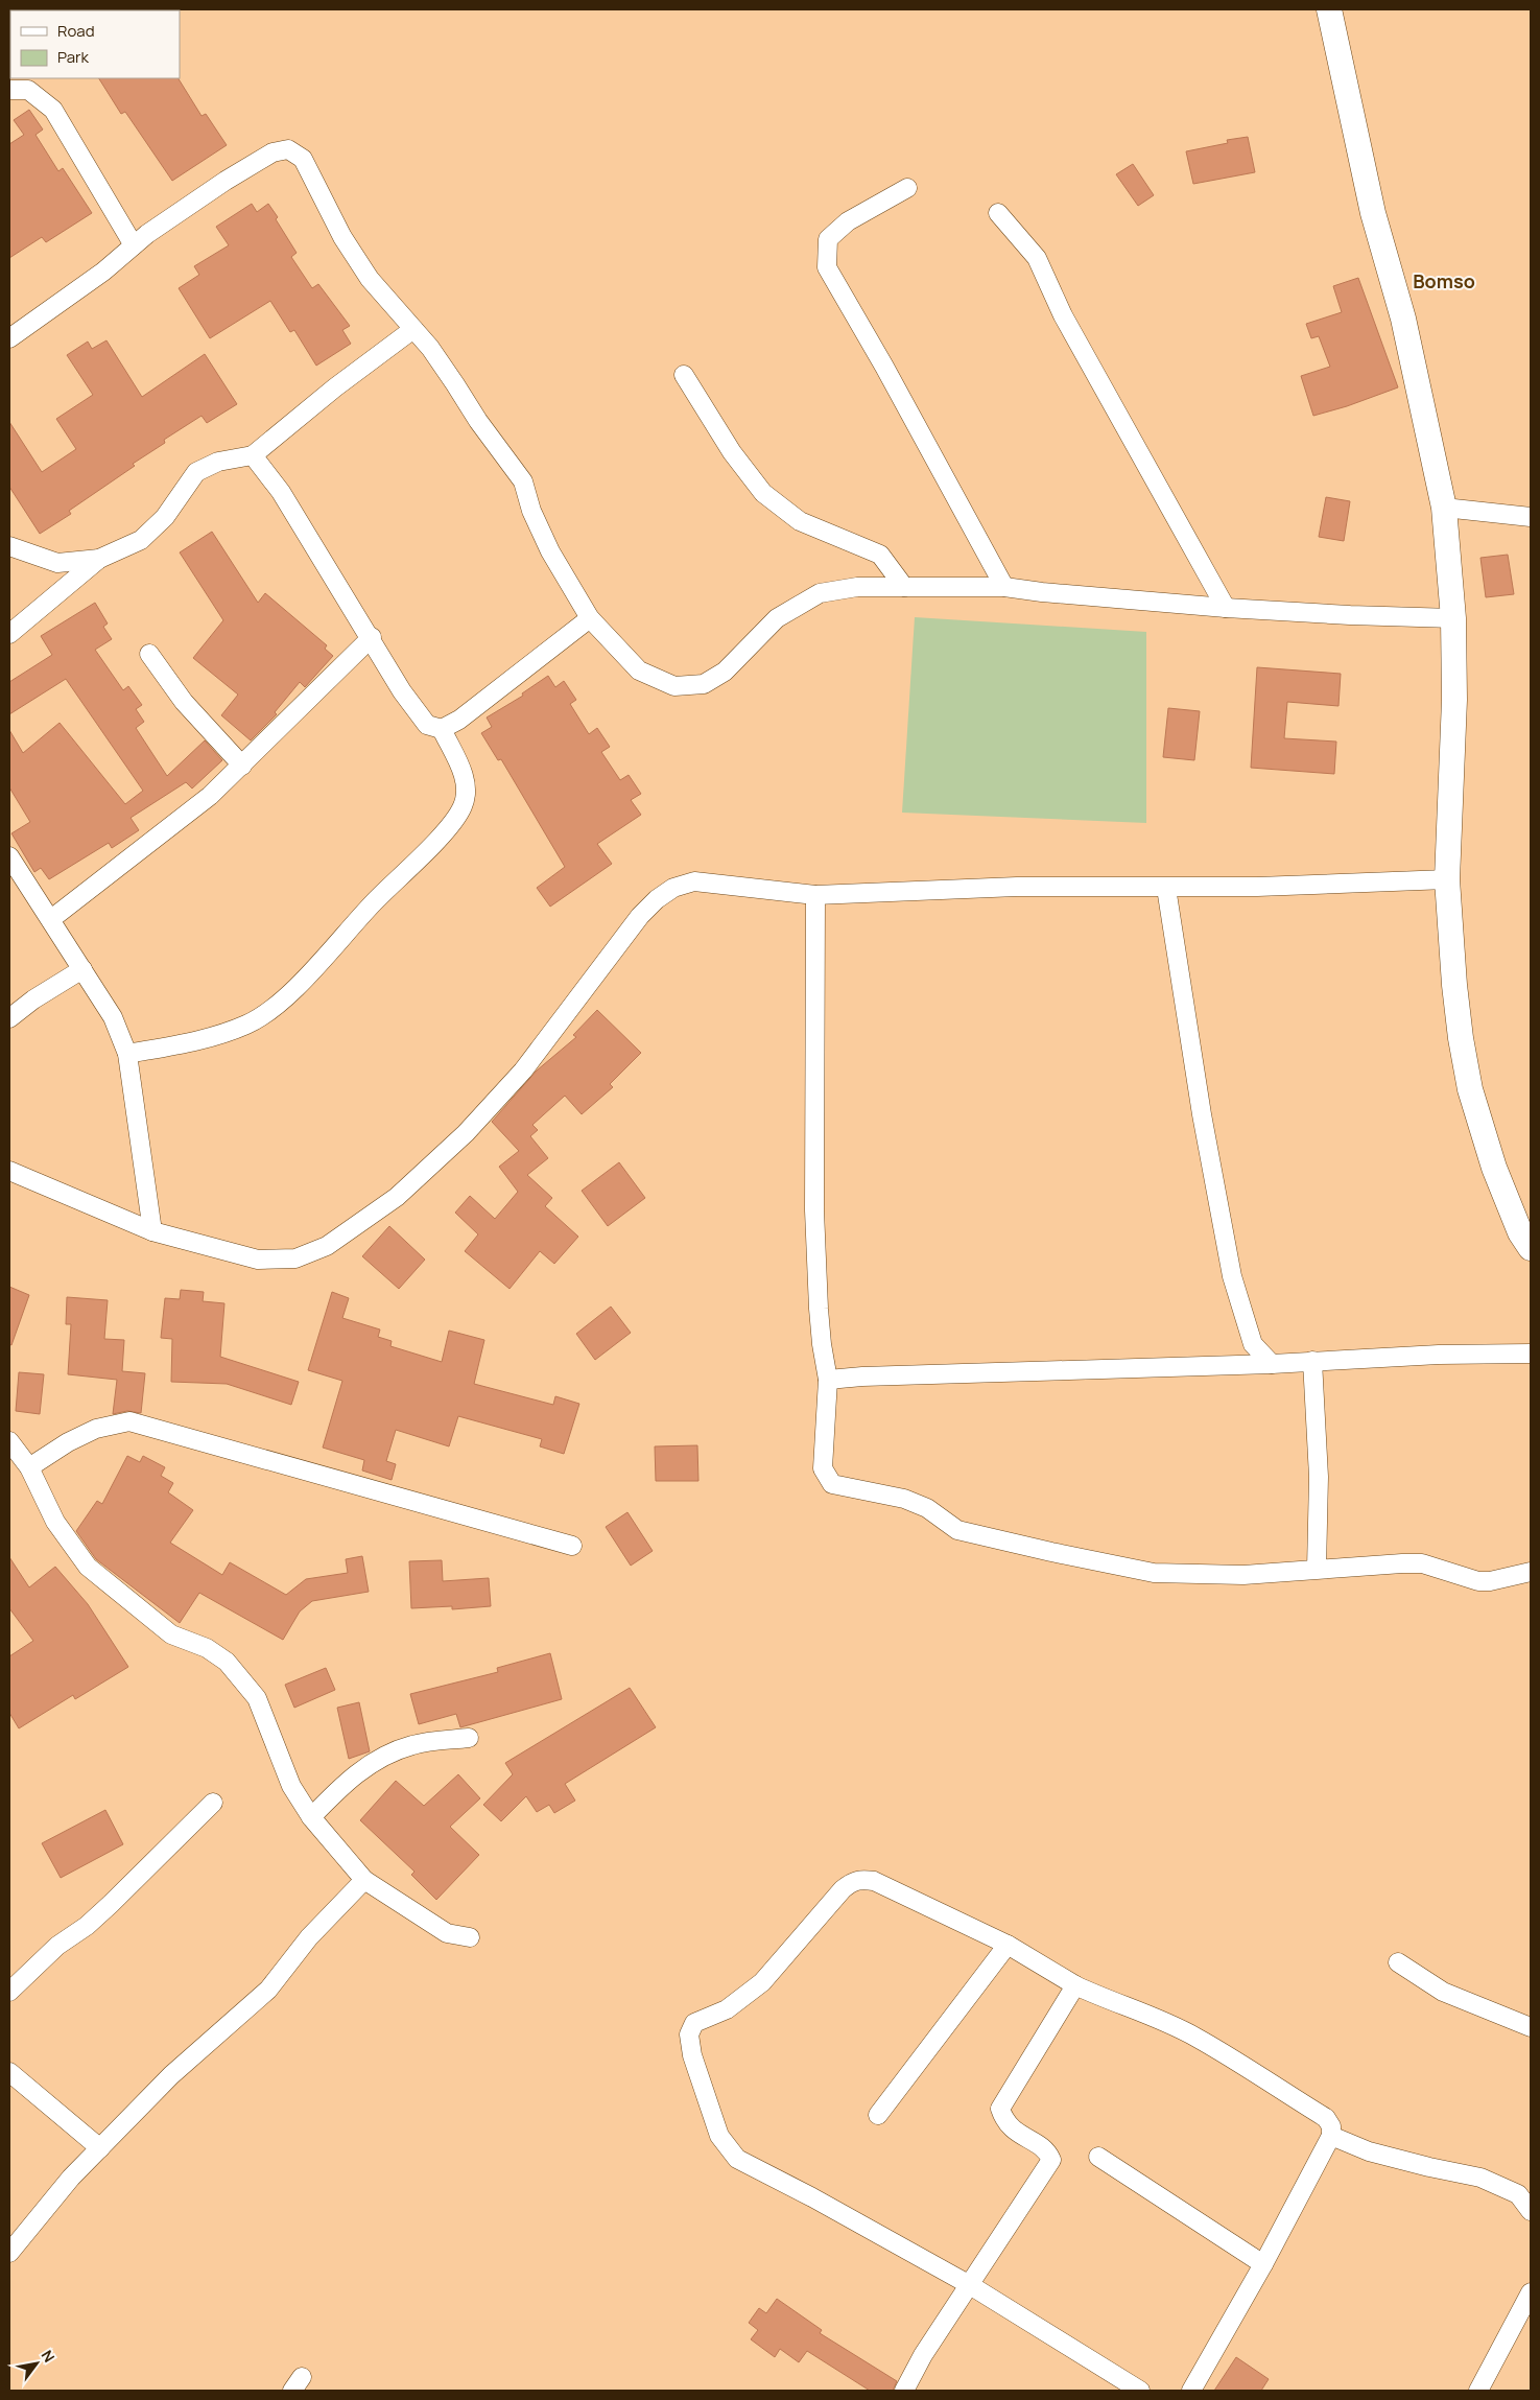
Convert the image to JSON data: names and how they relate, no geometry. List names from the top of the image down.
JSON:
{
  "districts": ["Bomso"],
  "legend": ["Road", "Park"],
  "north": "top right"
}
